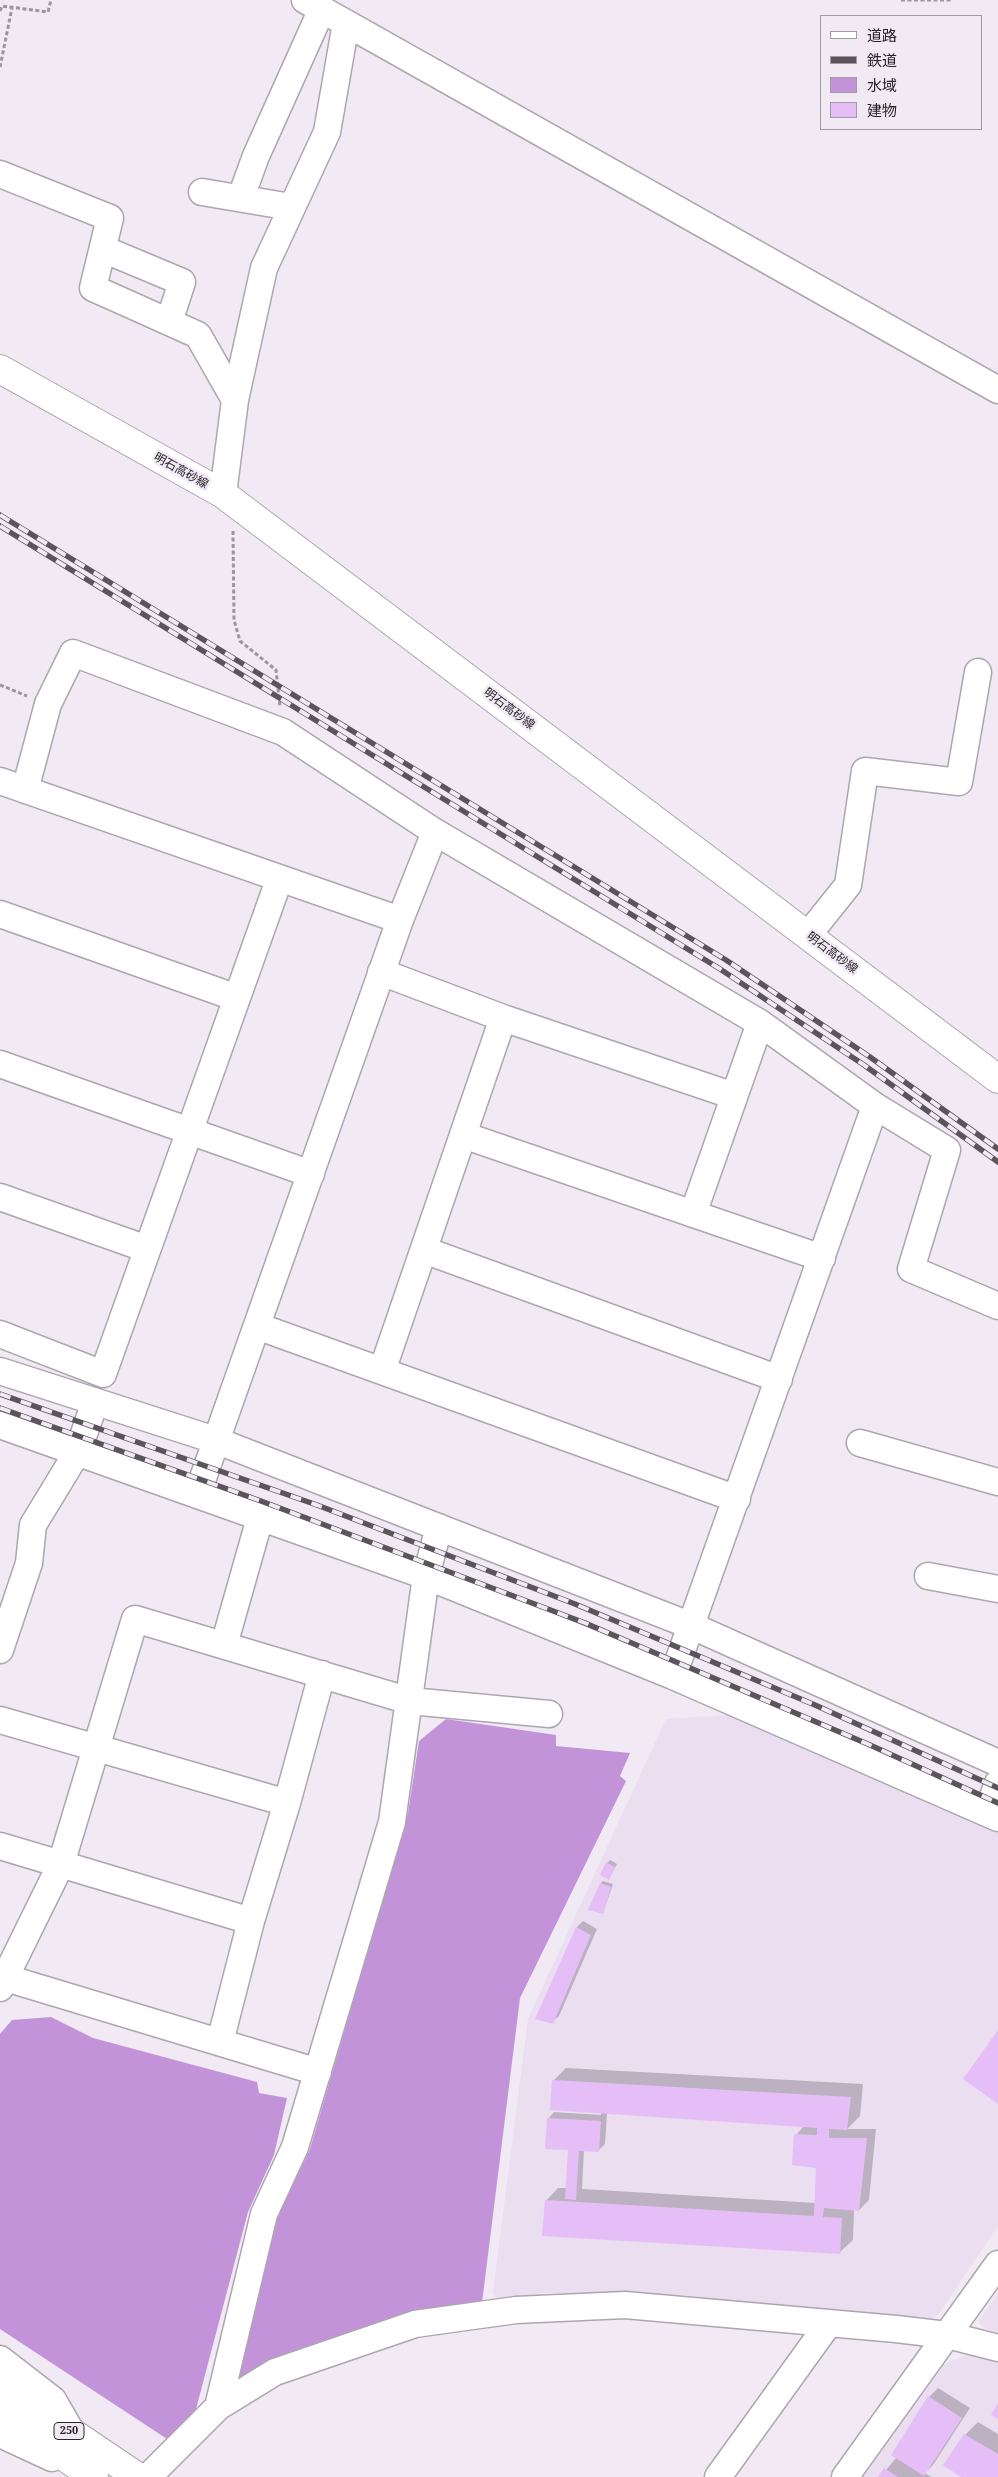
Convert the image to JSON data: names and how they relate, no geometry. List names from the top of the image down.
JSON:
{
  "streets": {
    "main road": ["明石高砂線", "250"]
  },
  "legend": [
    "道路",
    "鉄道",
    "水域",
    "建物"
  ]
}
